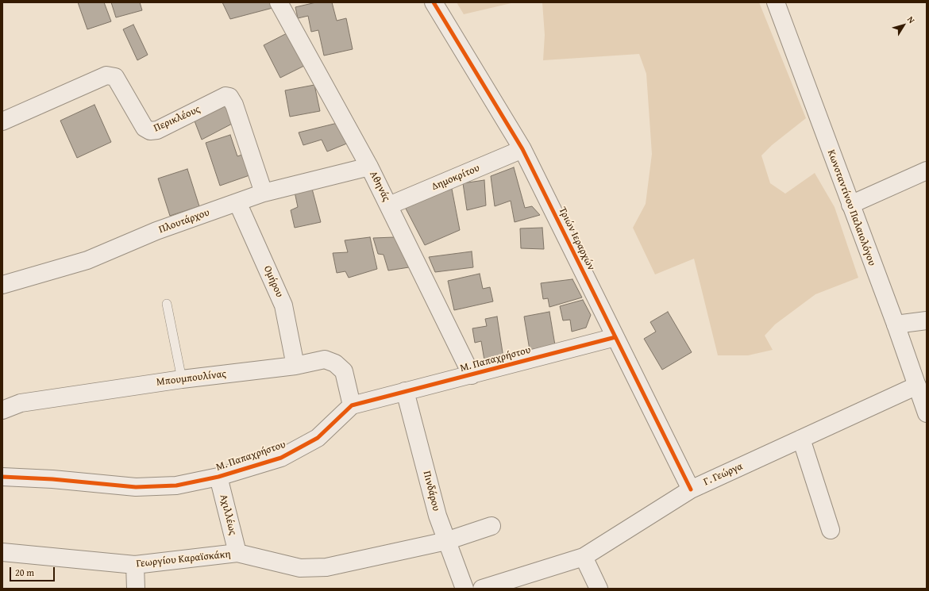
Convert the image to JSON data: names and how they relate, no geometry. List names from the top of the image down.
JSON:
{
  "streets": {
    "street": [
      "Περικλέους",
      "Δημοκρίτου",
      "Αθηνάς",
      "Κωνσταντίνου Παλαιολόγου",
      "Πλουτάρχου",
      "Τριών Ιεραρχών",
      "Ομήρου",
      "Μ. Παπαχρήστου",
      "Μπουμπουλίνας",
      "Γ. Γεώργα",
      "Πινδάρου",
      "Αχιλλέως",
      "Γεωργίου Καραϊσκάκη"
    ]
  },
  "crossings": [
    ["Περικλέους", "Πλουτάρχου"],
    ["Δημοκρίτου", "Αθηνάς"],
    ["Δημοκρίτου", "Τριών Ιεραρχών"],
    ["Αθηνάς", "Πλουτάρχου"],
    ["Αθηνάς", "Μ. Παπαχρήστου"],
    ["Κωνσταντίνου Παλαιολόγου", "Γ. Γεώργα"],
    ["Πλουτάρχου", "Ομήρου"],
    ["Τριών Ιεραρχών", "Μ. Παπαχρήστου"],
    ["Τριών Ιεραρχών", "Γ. Γεώργα"],
    ["Ομήρου", "Μπουμπουλίνας"],
    ["Μ. Παπαχρήστου", "Μπουμπουλίνας"],
    ["Μ. Παπαχρήστου", "Πινδάρου"],
    ["Μ. Παπαχρήστου", "Αχιλλέως"],
    ["Πινδάρου", "Γεωργίου Καραϊσκάκη"],
    ["Αχιλλέως", "Γεωργίου Καραϊσκάκη"]
  ],
  "scale_bar": "20 m",
  "north": "top right"
}
